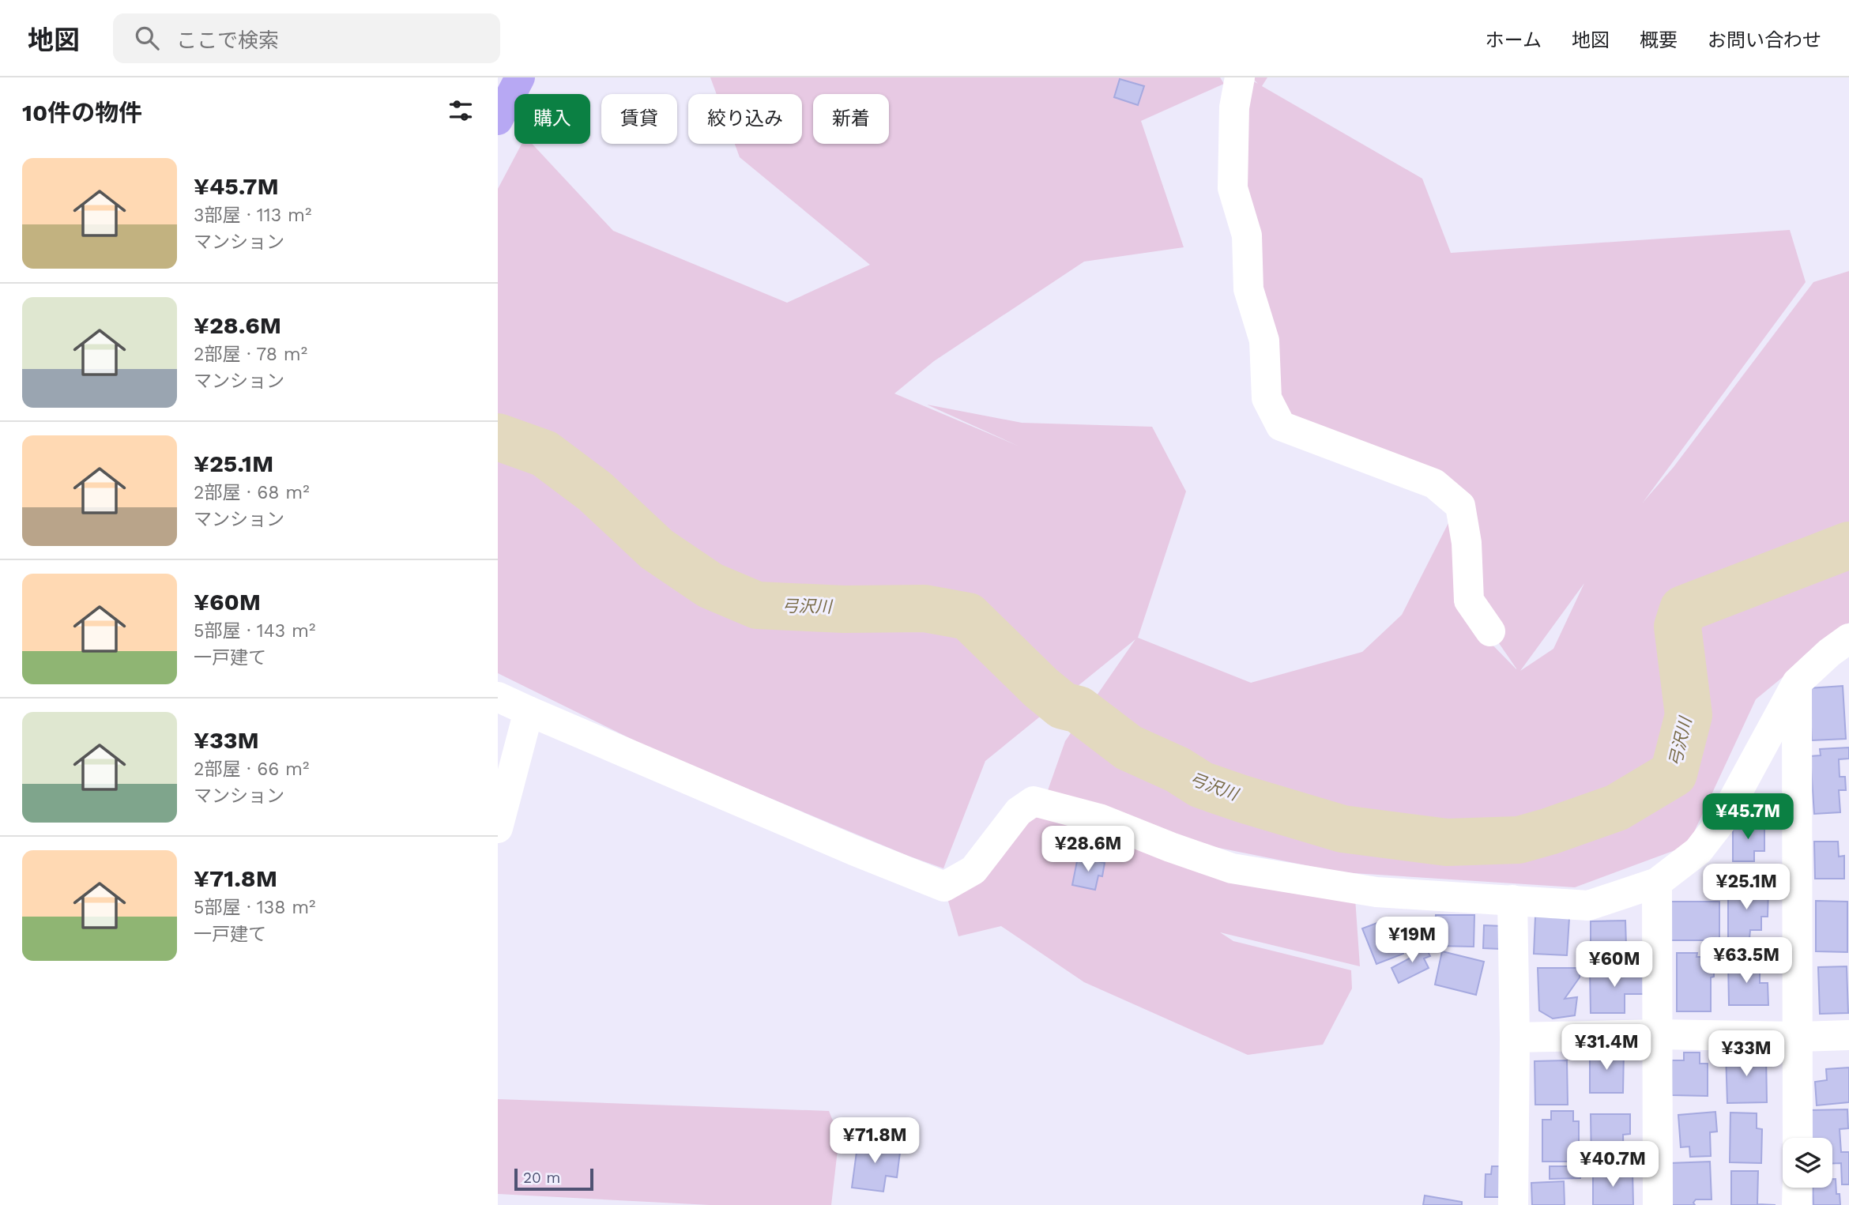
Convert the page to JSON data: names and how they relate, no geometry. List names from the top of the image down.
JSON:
{
  "water": ["弓沢川"],
  "scale_bar": "20 m",
  "page": {
    "header": "地図",
    "search": "ここで検索",
    "nav": [
      "ホーム",
      "地図",
      "概要",
      "お問い合わせ"
    ],
    "heading": "10件の物件",
    "chip": [
      "購入",
      "賃貸",
      "絞り込み",
      "新着"
    ],
    "list": [
      {
        "name": "¥45.7M",
        "note": "3部屋 · 113 m² · マンション"
      },
      {
        "name": "¥28.6M",
        "note": "2部屋 · 78 m² · マンション"
      },
      {
        "name": "¥25.1M",
        "note": "2部屋 · 68 m² · マンション"
      },
      {
        "name": "¥60M",
        "note": "5部屋 · 143 m² · 一戸建て"
      },
      {
        "name": "¥33M",
        "note": "2部屋 · 66 m² · マンション"
      },
      {
        "name": "¥71.8M",
        "note": "5部屋 · 138 m² · 一戸建て"
      }
    ],
    "price": [
      "¥45.7M",
      "¥28.6M",
      "¥25.1M",
      "¥19M",
      "¥63.5M",
      "¥60M",
      "¥31.4M",
      "¥33M",
      "¥71.8M",
      "¥40.7M"
    ],
    "scale": "20 m"
  }
}
